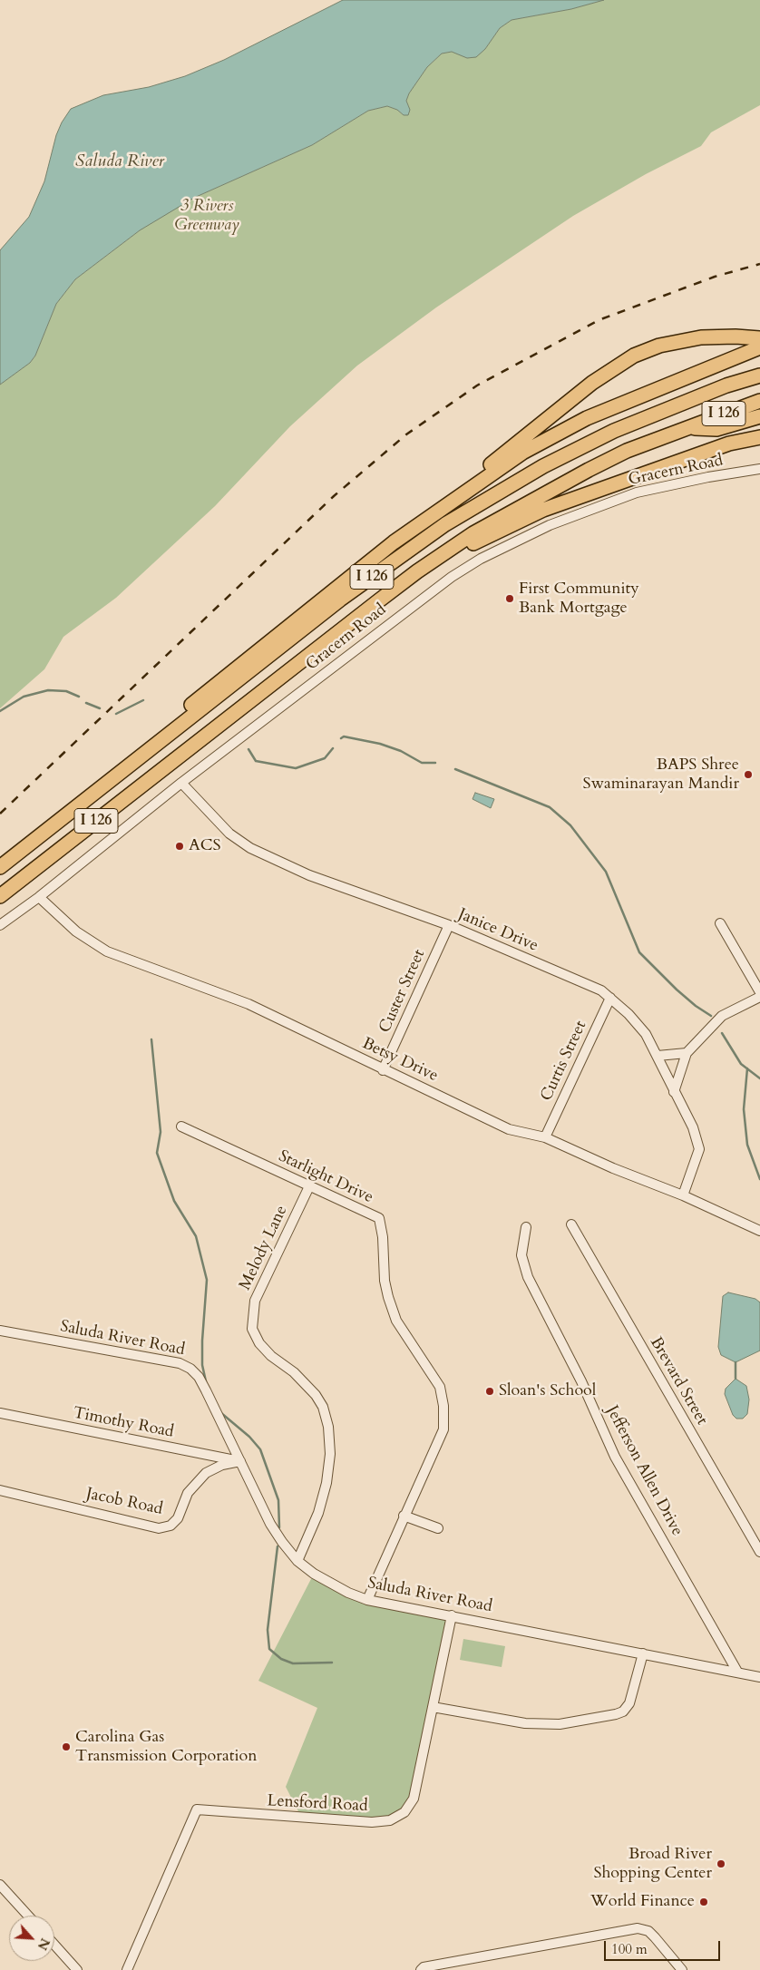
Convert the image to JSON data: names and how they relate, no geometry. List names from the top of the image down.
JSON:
{
  "streets": {
    "highway": ["I 126"],
    "street": [
      "Gracern Road",
      "Janice Drive",
      "Custer Street",
      "Betsy Drive",
      "Curtis Street",
      "Starlight Drive",
      "Melody Lane",
      "Saluda River Road",
      "Brevard Street",
      "Timothy Road",
      "Jefferson Allen Drive",
      "Jacob Road",
      "Lensford Road"
    ]
  },
  "crossings": [
    ["Gracern Road", "Janice Drive"],
    ["Gracern Road", "Betsy Drive"],
    ["Janice Drive", "Custer Street"],
    ["Janice Drive", "Betsy Drive"],
    ["Janice Drive", "Curtis Street"],
    ["Custer Street", "Betsy Drive"],
    ["Betsy Drive", "Curtis Street"],
    ["Starlight Drive", "Melody Lane"],
    ["Starlight Drive", "Saluda River Road"],
    ["Melody Lane", "Saluda River Road"],
    ["Saluda River Road", "Timothy Road"],
    ["Saluda River Road", "Jefferson Allen Drive"],
    ["Saluda River Road", "Jacob Road"],
    ["Saluda River Road", "Lensford Road"],
    ["Timothy Road", "Jacob Road"]
  ],
  "water": ["Saluda River"],
  "parks": ["3 Rivers Greenway"],
  "places": [
    "First Community Bank Mortgage",
    "BAPS Shree Swaminarayan Mandir",
    "ACS",
    "Sloan's School",
    "Carolina Gas Transmission Corporation",
    "Broad River Shopping Center",
    "World Finance"
  ],
  "scale_bar": "100 m",
  "north": "bottom right"
}
